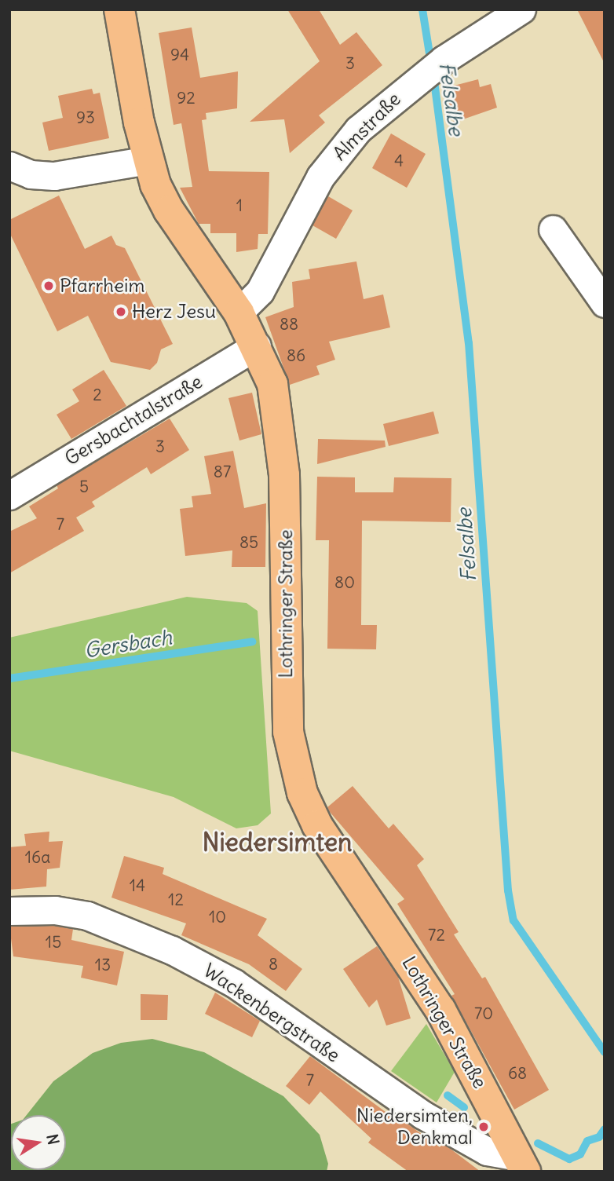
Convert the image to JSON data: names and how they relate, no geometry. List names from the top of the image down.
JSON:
{
  "streets": {
    "main road": ["Lothringer Straße"],
    "street": ["Almstraße", "Gersbachtalstraße", "Wackenbergstraße"]
  },
  "crossings": [
    ["Almstraße", "Lothringer Straße"],
    ["Gersbachtalstraße", "Lothringer Straße"],
    ["Lothringer Straße", "Wackenbergstraße"]
  ],
  "districts": ["Niedersimten"],
  "water": ["Felsalbe", "Gersbach"],
  "places": ["Pfarrheim", "Herz Jesu", "Niedersimten, Denkmal"],
  "house_numbers": [
    "94",
    "3",
    "92",
    "93",
    "4",
    "1",
    "88",
    "86",
    "2",
    "3",
    "87",
    "5",
    "7",
    "85",
    "80",
    "16a",
    "14",
    "12",
    "10",
    "72",
    "15",
    "8",
    "13",
    "70",
    "68",
    "7"
  ],
  "north": "right"
}
